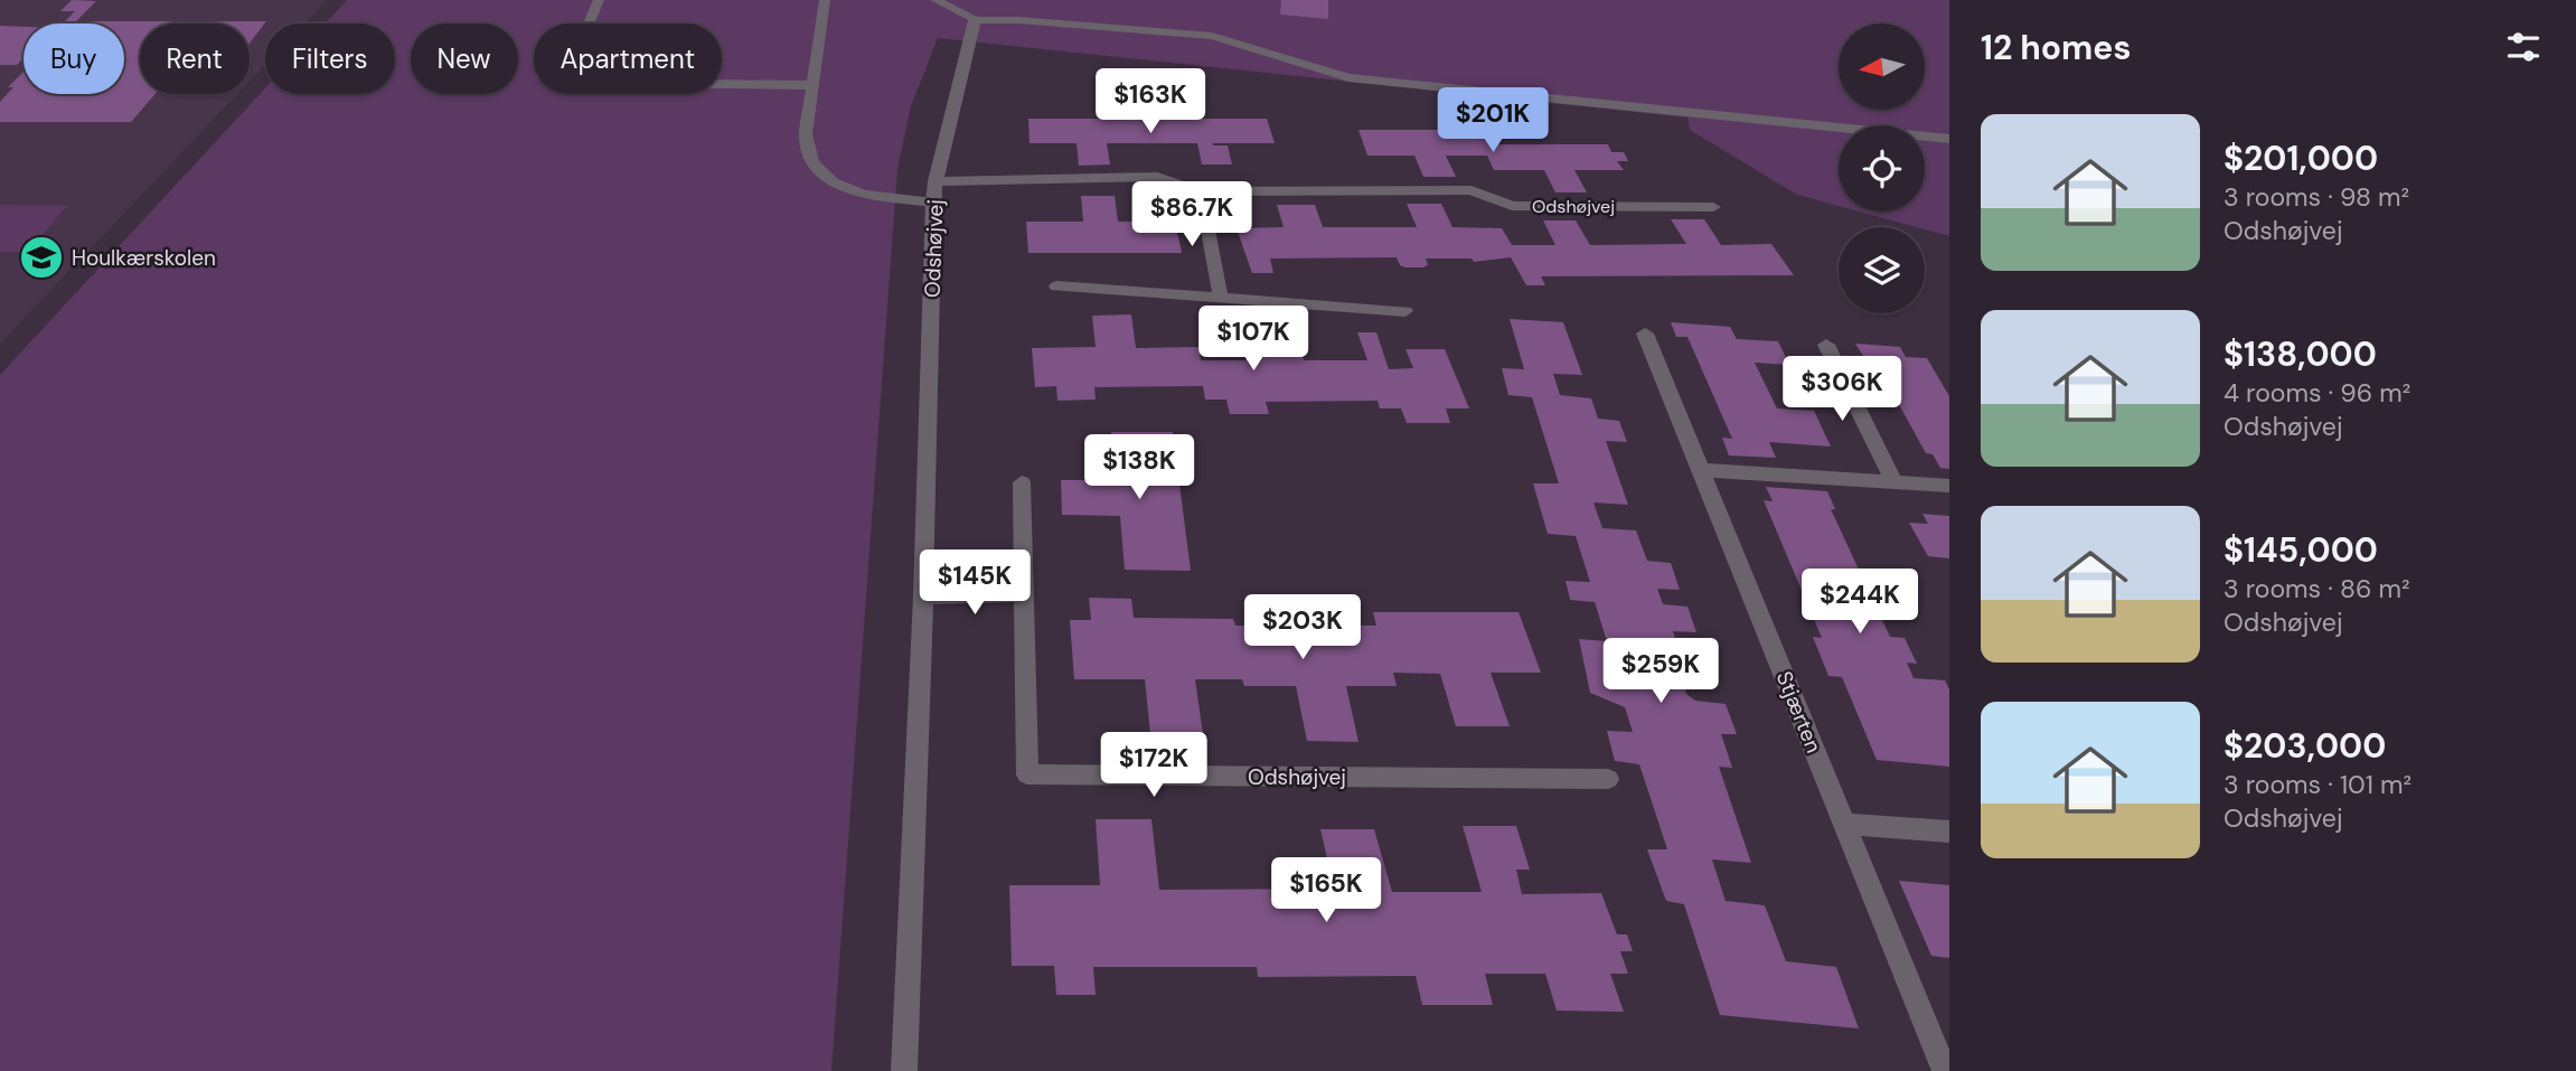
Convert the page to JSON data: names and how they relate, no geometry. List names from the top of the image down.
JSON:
{
  "streets": {
    "street": ["Odshøjvej", "Stjærten"]
  },
  "places": {
    "school or university": ["Houlkærskolen"]
  },
  "north": "left",
  "page": {
    "heading": "12 homes",
    "chip": [
      "Buy",
      "Rent",
      "Filters",
      "New",
      "Apartment"
    ],
    "price": [
      "$163K",
      "$201K",
      "$86.7K",
      "$107K",
      "$306K",
      "$138K",
      "$145K",
      "$244K",
      "$203K",
      "$259K",
      "$172K",
      "$165K"
    ],
    "list": [
      {
        "name": "$201,000",
        "note": "3 rooms · 98 m² · Odshøjvej"
      },
      {
        "name": "$138,000",
        "note": "4 rooms · 96 m² · Odshøjvej"
      },
      {
        "name": "$145,000",
        "note": "3 rooms · 86 m² · Odshøjvej"
      },
      {
        "name": "$203,000",
        "note": "3 rooms · 101 m² · Odshøjvej"
      }
    ]
  }
}
